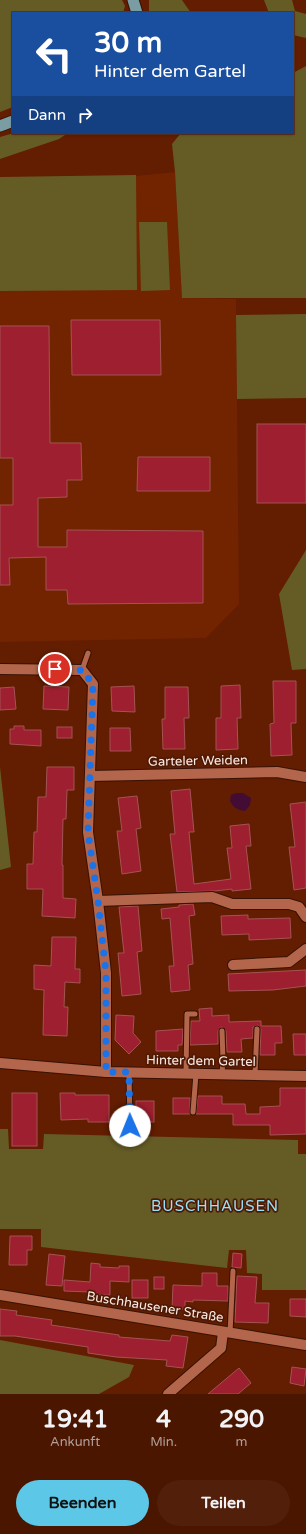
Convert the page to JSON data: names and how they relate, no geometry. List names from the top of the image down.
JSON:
{
  "streets": {
    "street": ["Garteler Weiden", "Hinter dem Gartel", "Buschhausener Straße"]
  },
  "districts": ["BUSCHHAUSEN"],
  "page": {
    "turn": ["30 m", "Hinter dem Gartel"],
    "then": "Dann",
    "eta": [
      "19:41",
      "Ankunft",
      "4",
      "Min.",
      "290",
      "m"
    ],
    "buttons": ["Beenden", "Teilen"]
  }
}
